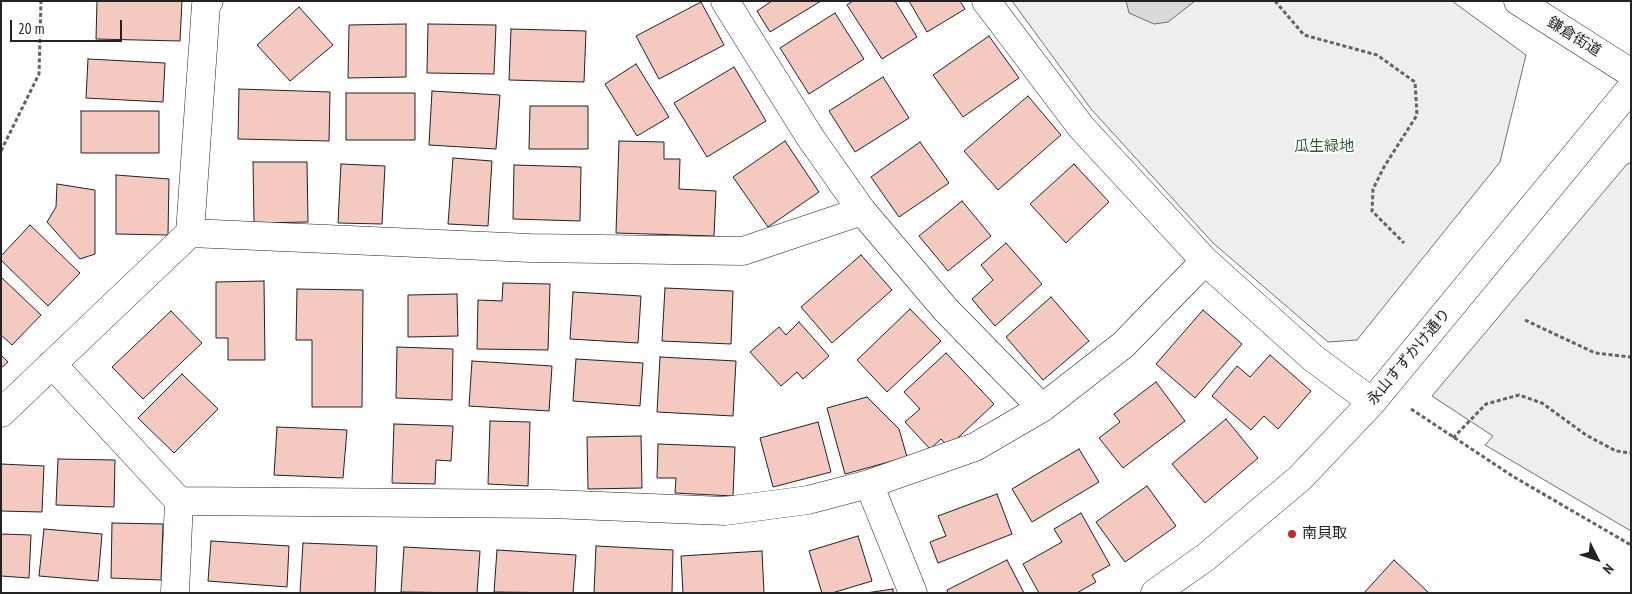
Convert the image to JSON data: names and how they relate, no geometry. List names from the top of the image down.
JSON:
{
  "streets": {
    "street": ["鎌倉街道", "永山すずかけ通り"]
  },
  "parks": ["瓜生緑地"],
  "places": ["南貝取"],
  "scale_bar": "20 m",
  "north": "bottom right"
}
